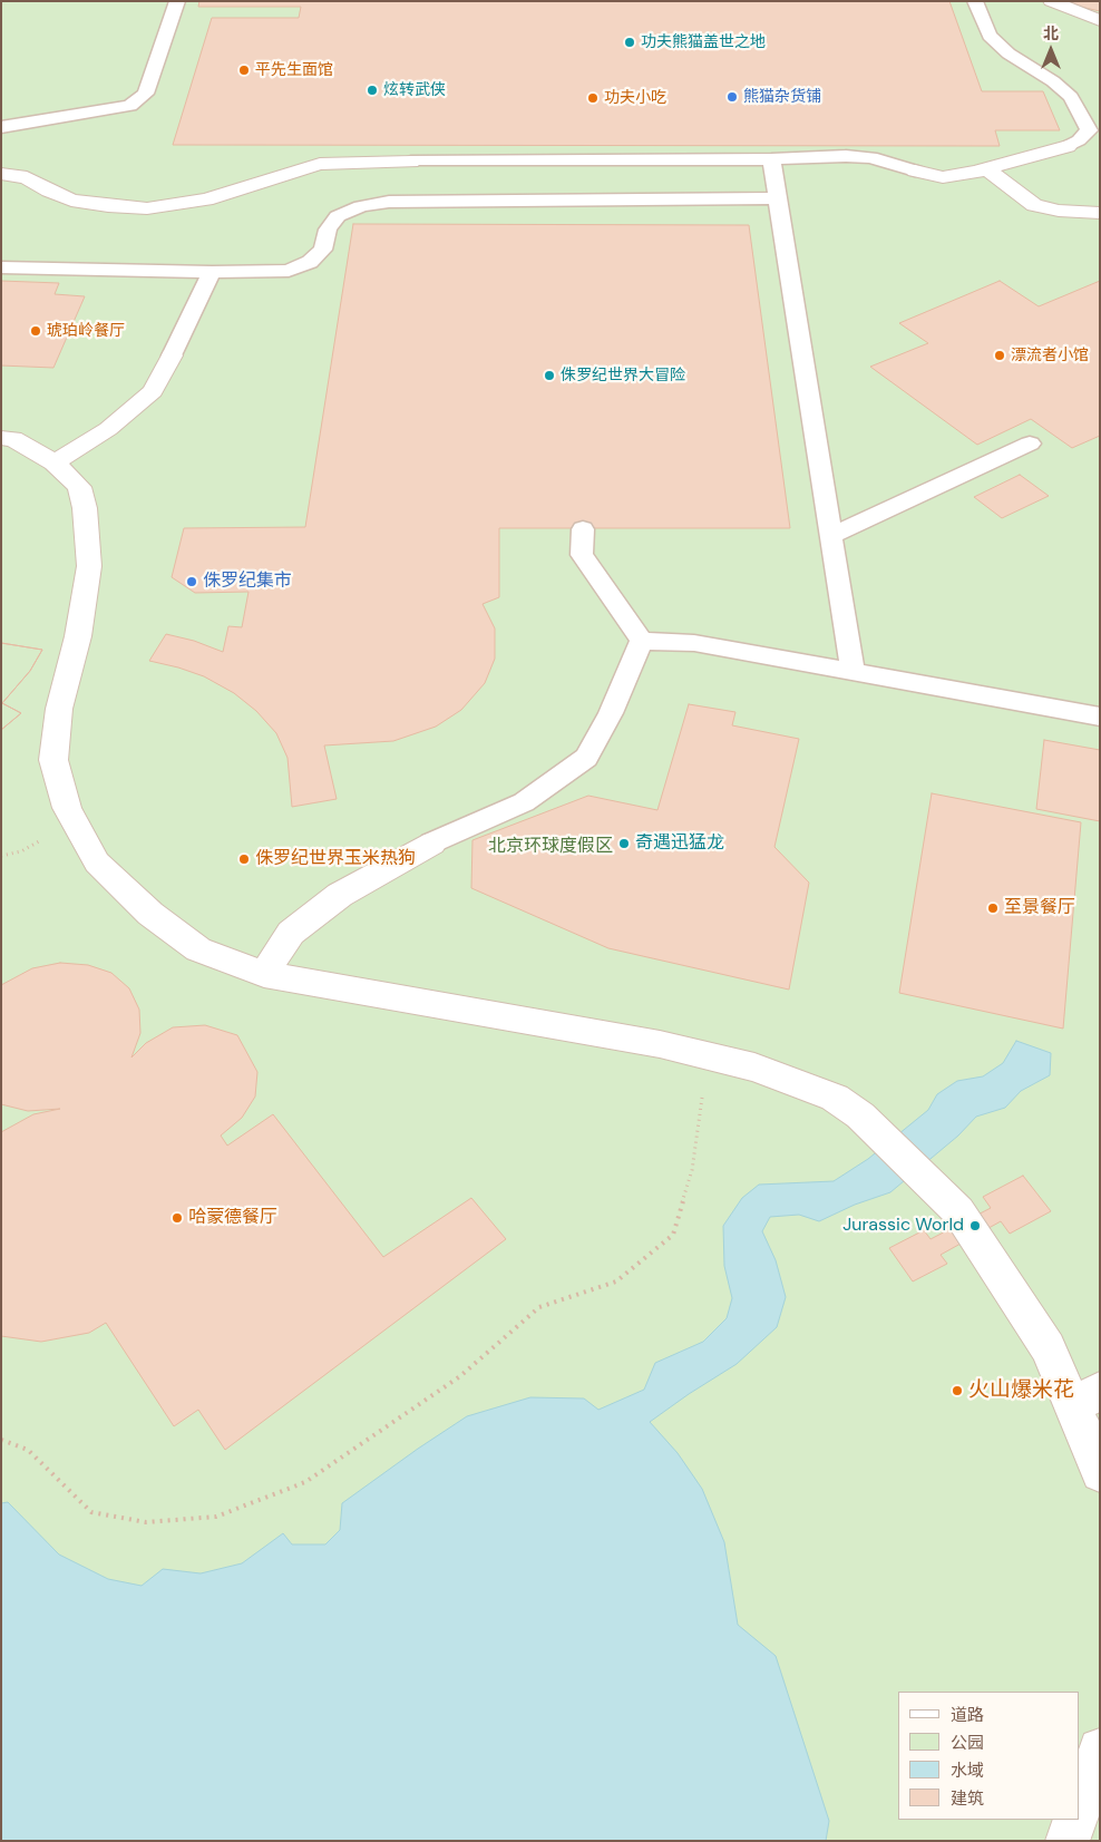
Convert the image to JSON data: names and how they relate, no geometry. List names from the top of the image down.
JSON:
{
  "parks": ["北京环球度假区"],
  "places": [
    "功夫熊猫盖世之地",
    "平先生面馆",
    "炫转武侠",
    "熊猫杂货铺",
    "功夫小吃",
    "琥珀岭餐厅",
    "漂流者小馆",
    "侏罗纪世界大冒险",
    "侏罗纪集市",
    "奇遇迅猛龙",
    "侏罗纪世界玉米热狗",
    "至景餐厅",
    "哈蒙德餐厅",
    "Jurassic World",
    "火山爆米花"
  ],
  "legend": [
    "道路",
    "公园",
    "水域",
    "建筑"
  ],
  "north": "top"
}
